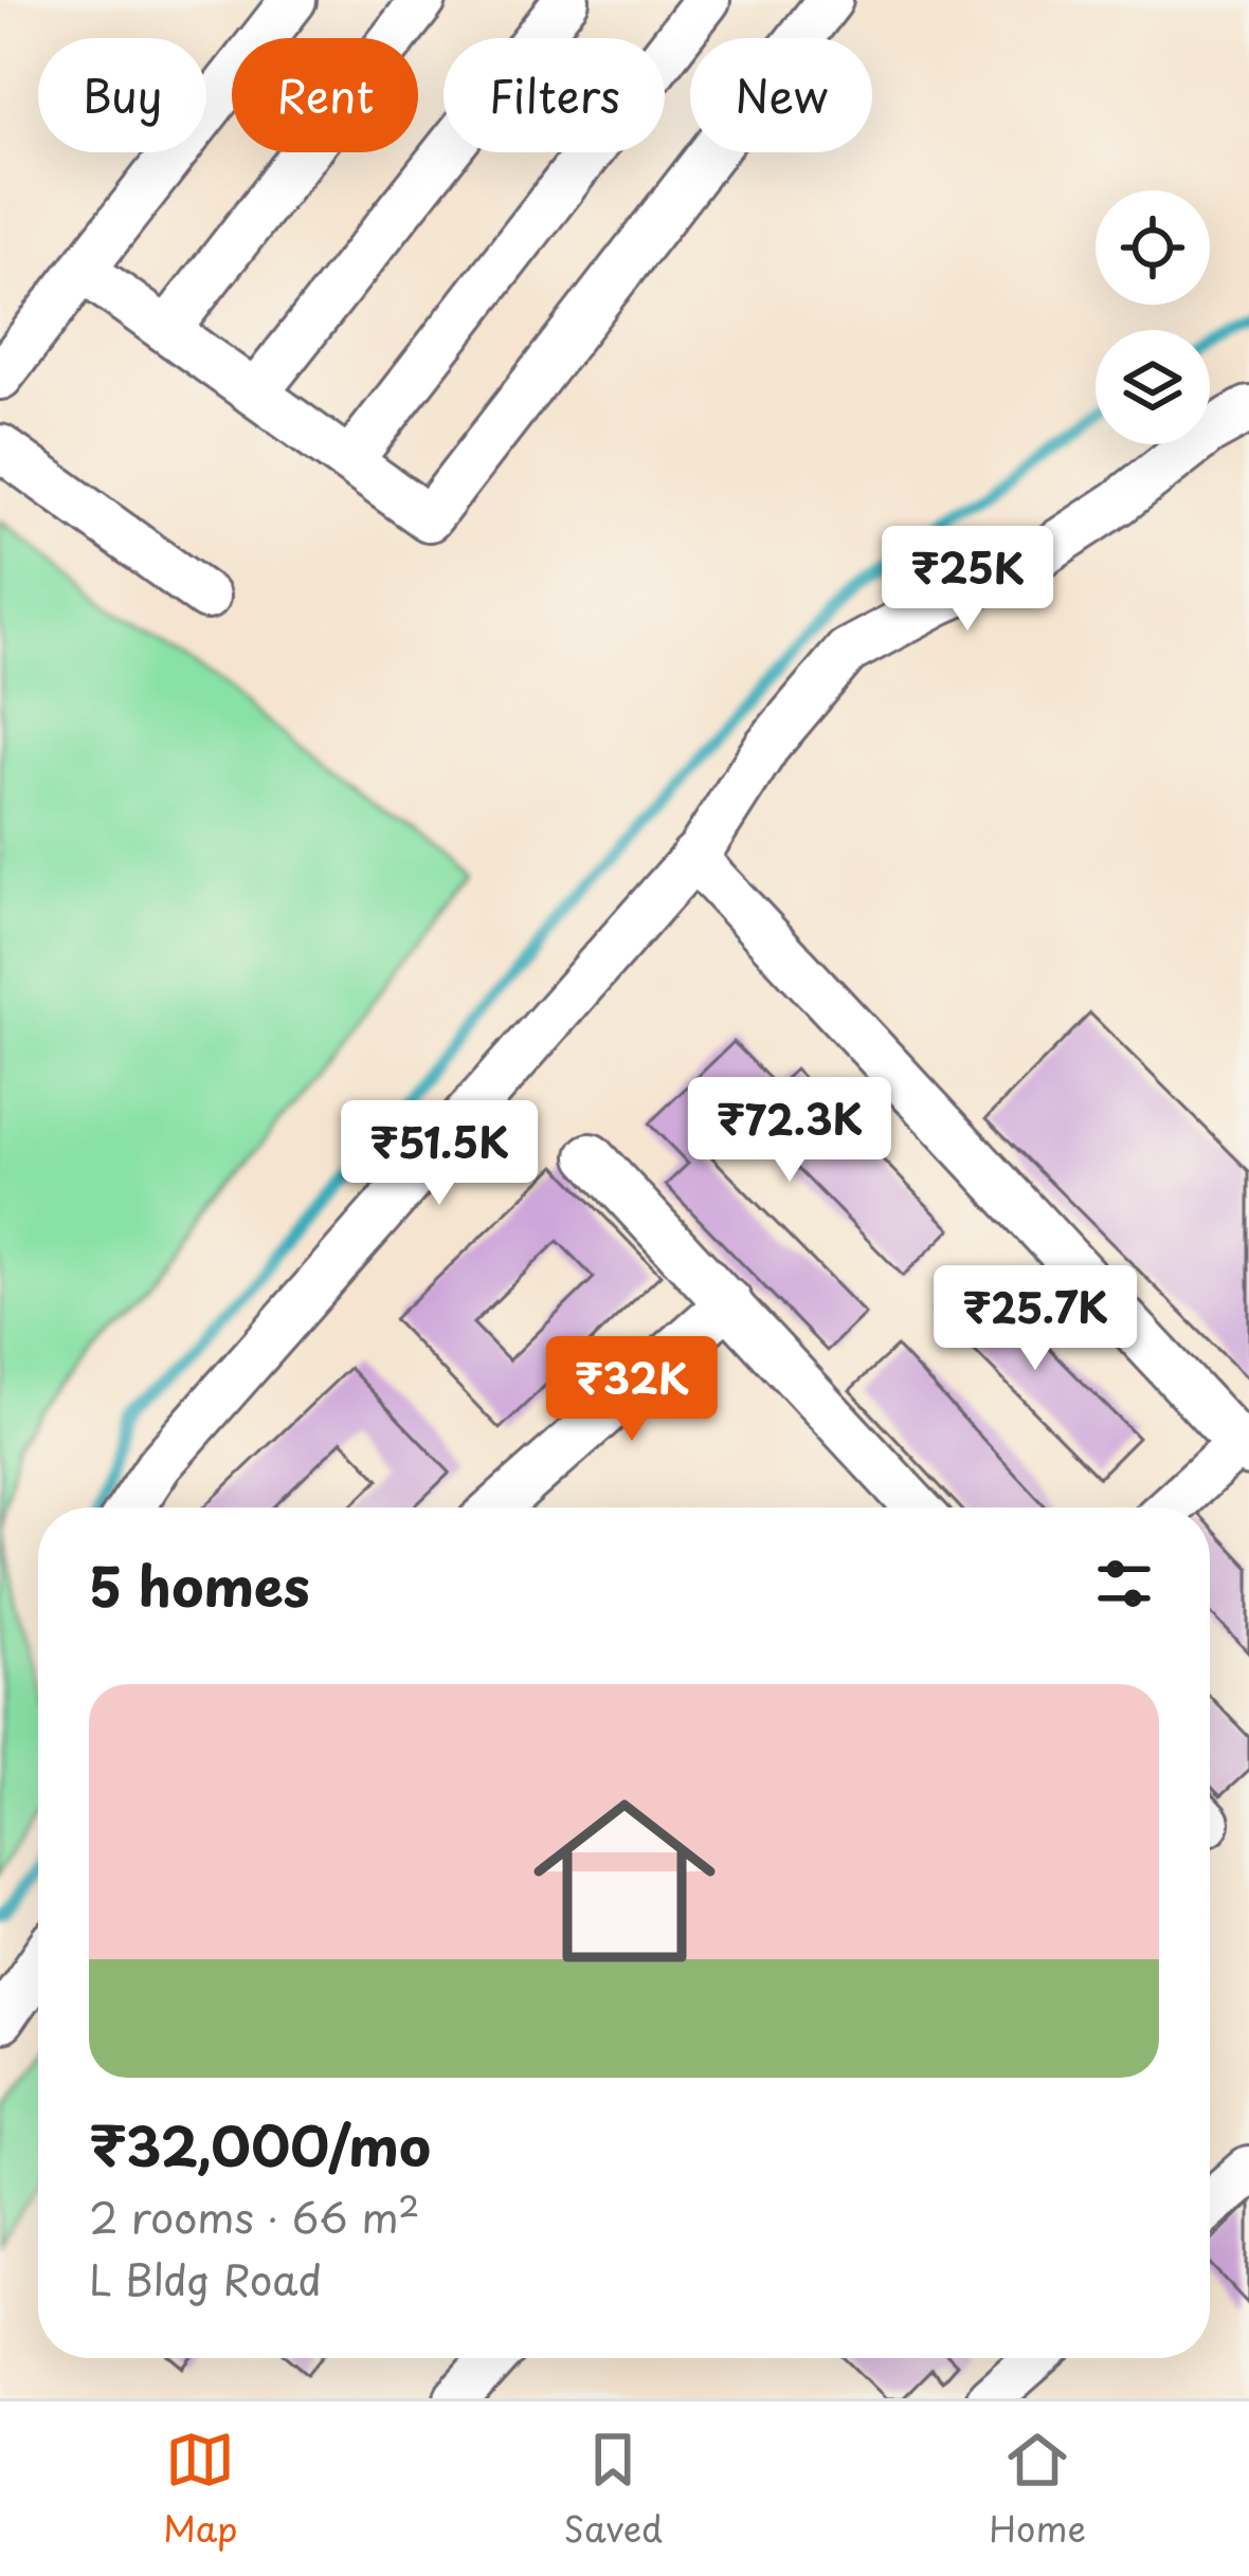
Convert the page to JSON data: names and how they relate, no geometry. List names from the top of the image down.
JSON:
{
  "page": {
    "chip": [
      "Buy",
      "Rent",
      "Filters",
      "New"
    ],
    "price": [
      "₹25K",
      "₹72.3K",
      "₹51.5K",
      "₹25.7K",
      "₹32K"
    ],
    "heading": "5 homes",
    "list": [
      {
        "name": "₹32,000/mo",
        "note": "2 rooms · 66 m² · L Bldg Road"
      }
    ],
    "tabs": ["Map", "Saved", "Home"]
  }
}
